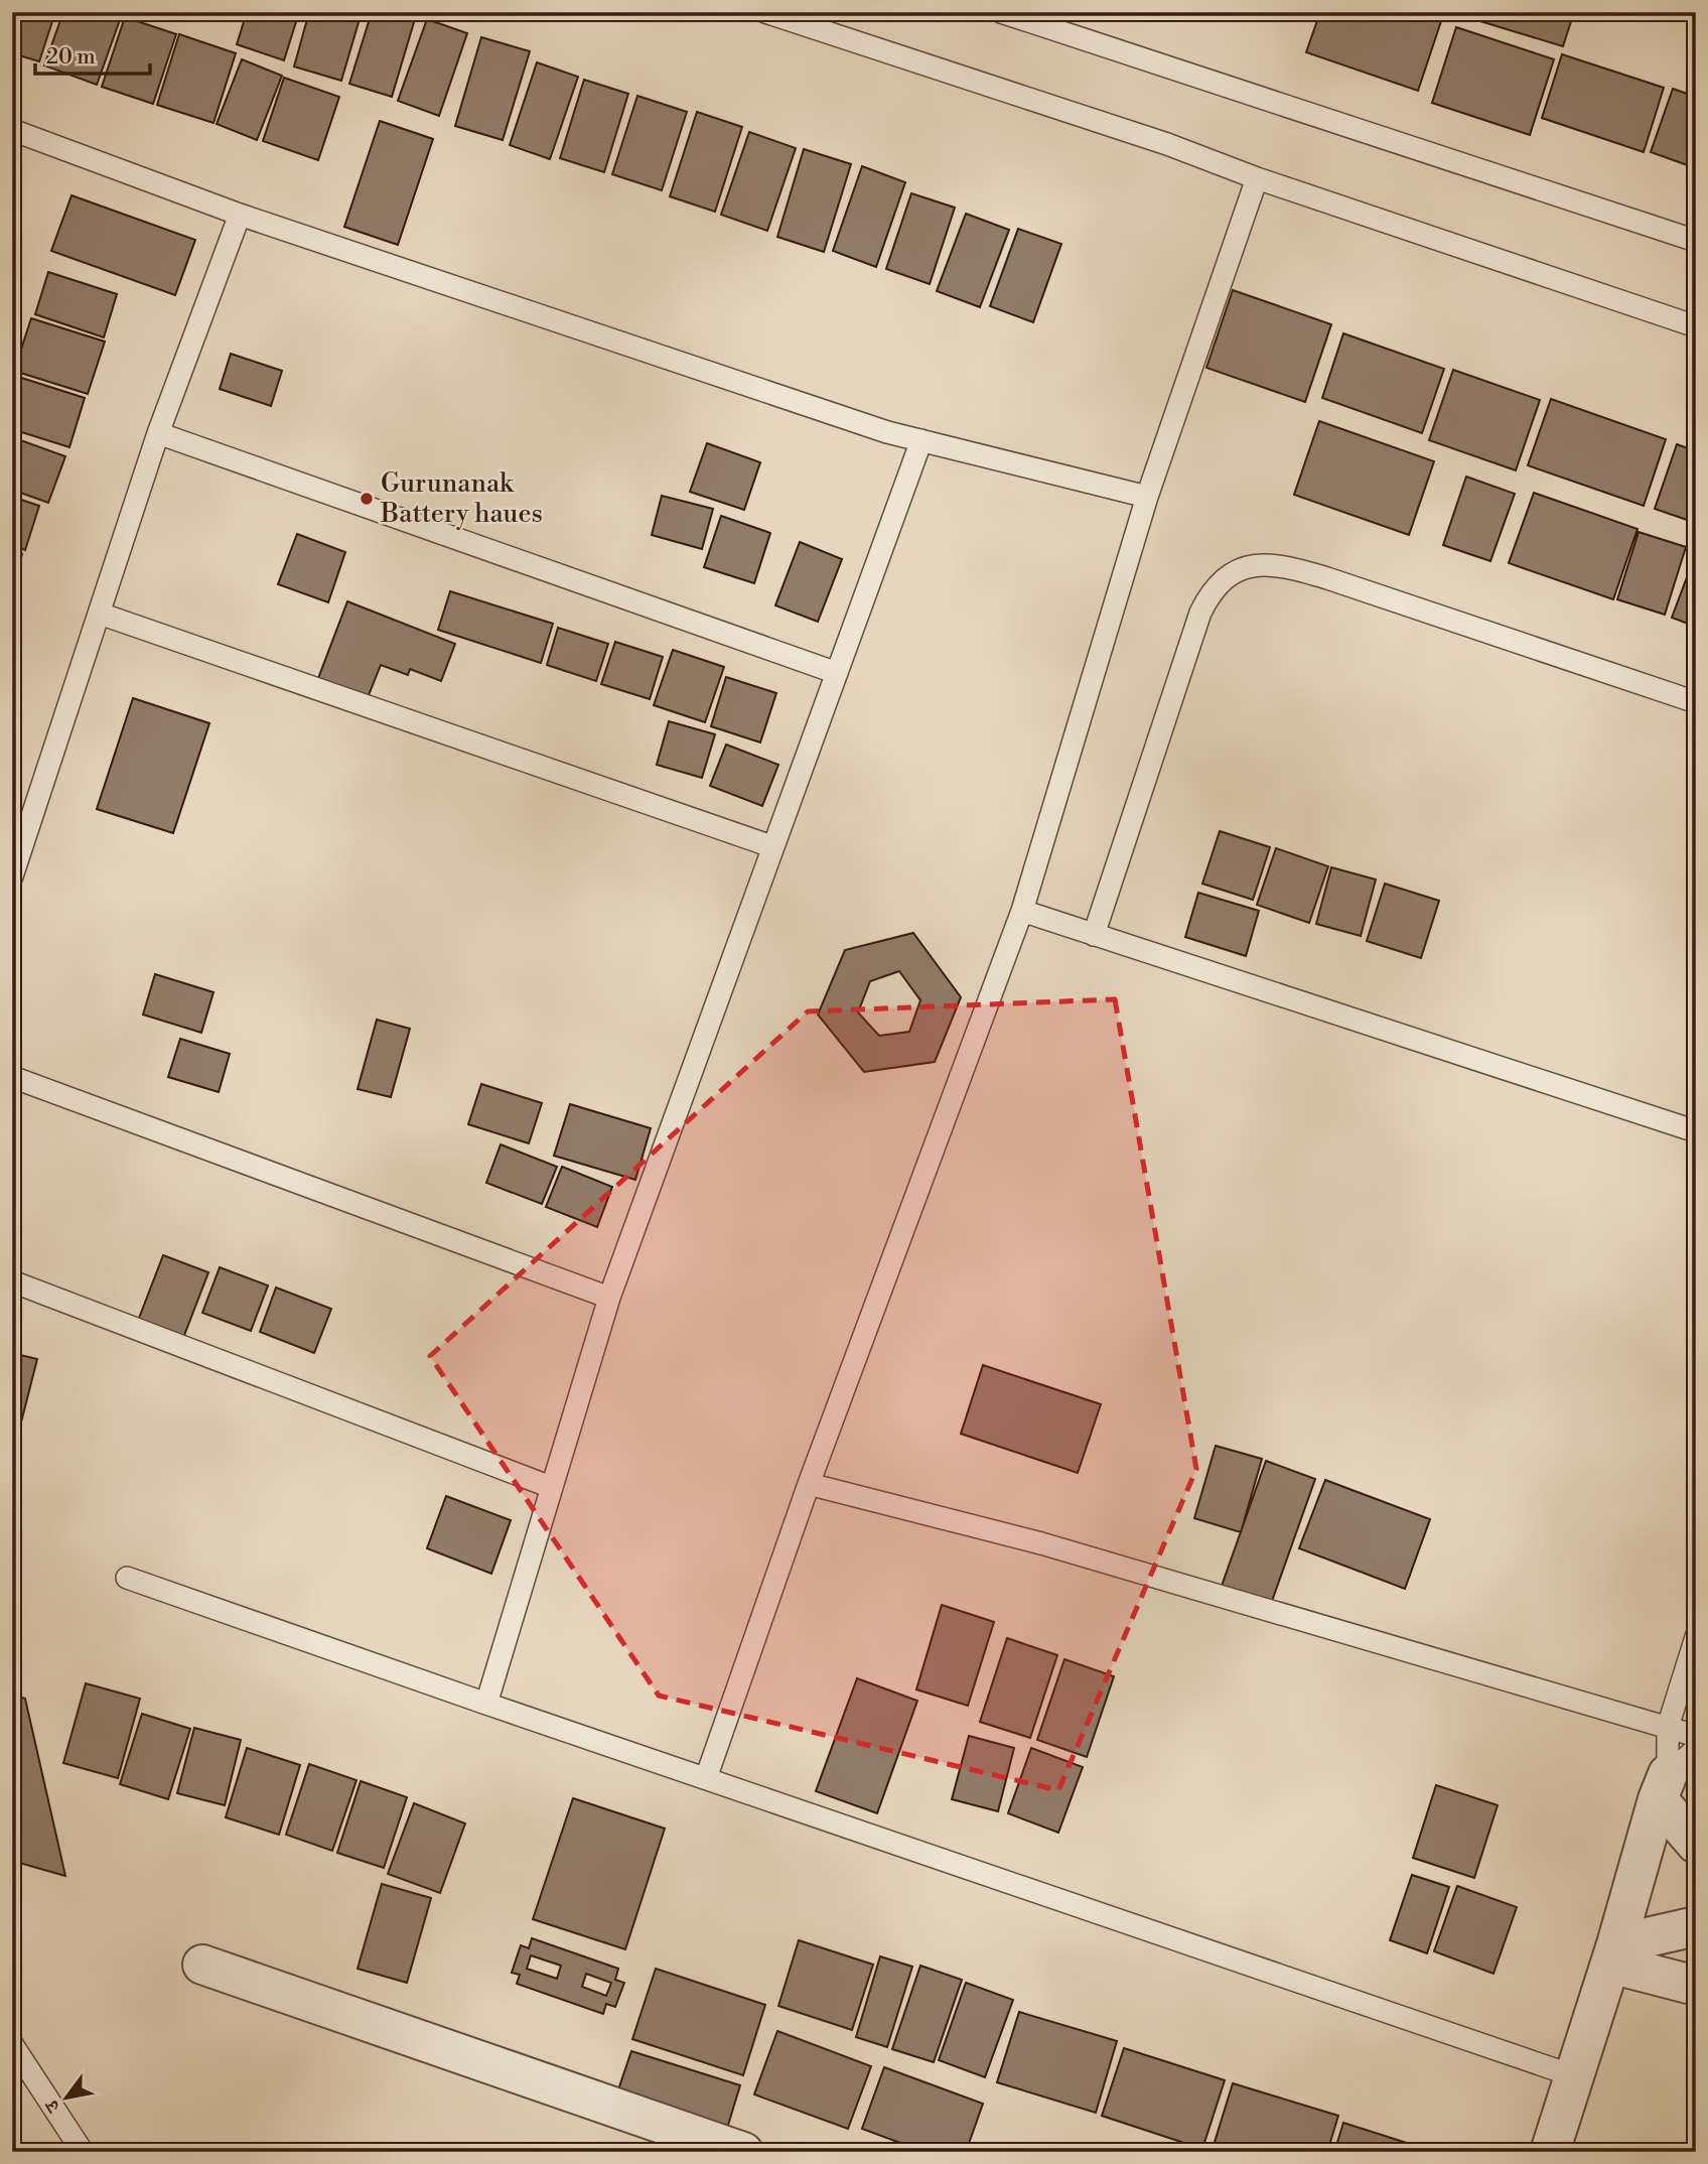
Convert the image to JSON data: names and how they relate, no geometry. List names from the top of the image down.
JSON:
{
  "places": ["Gurunanak Battery haues"],
  "scale_bar": "20 m",
  "north": "bottom left"
}
